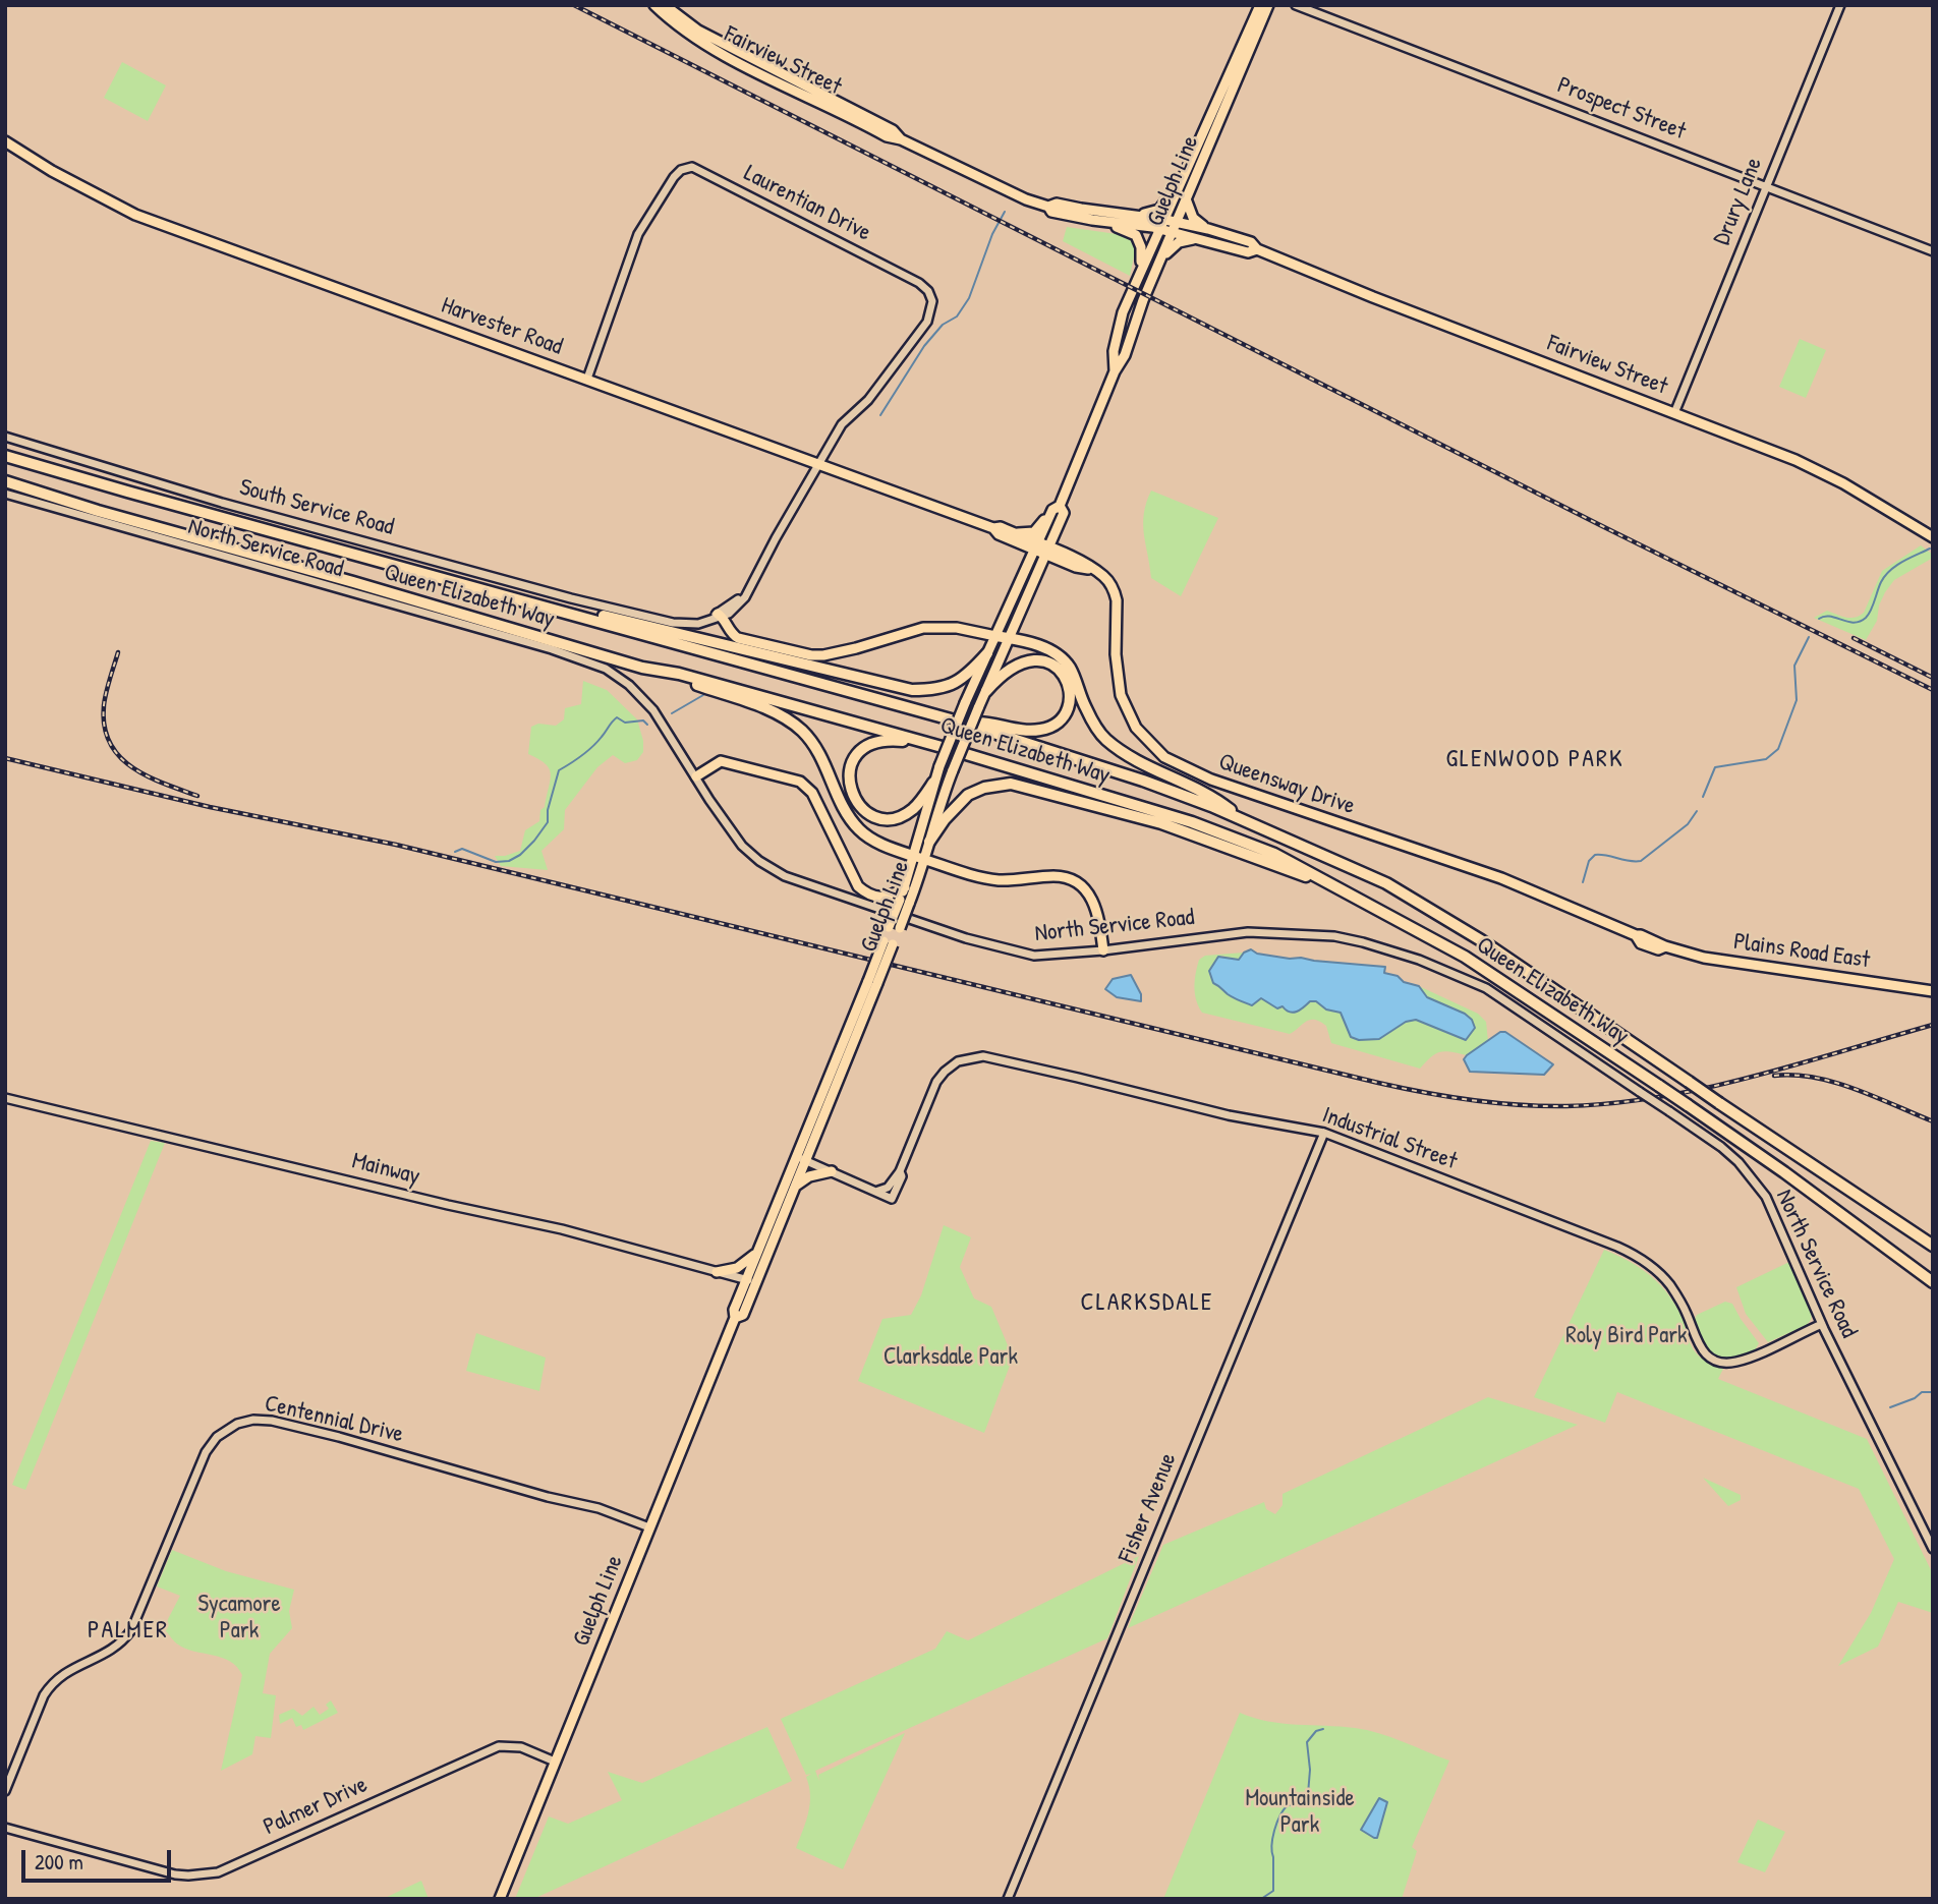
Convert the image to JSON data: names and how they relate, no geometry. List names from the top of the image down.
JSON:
{
  "streets": {
    "highway": ["Queen Elizabeth Way"],
    "main road": [
      "Fairview Street",
      "Guelph Line",
      "Harvester Road",
      "Queensway Drive",
      "Plains Road East"
    ],
    "street": [
      "Prospect Street",
      "Drury Lane",
      "Laurentian Drive",
      "South Service Road",
      "North Service Road",
      "Industrial Street",
      "Mainway",
      "Centennial Drive",
      "Fisher Avenue",
      "Palmer Drive"
    ]
  },
  "crossings": [
    ["Fairview Street", "Guelph Line"],
    ["Fairview Street", "Drury Lane"],
    ["Prospect Street", "Drury Lane"],
    ["Guelph Line", "Harvester Road"],
    ["Guelph Line", "Queensway Drive"],
    ["Guelph Line", "Mainway"],
    ["Guelph Line", "Centennial Drive"],
    ["Guelph Line", "Palmer Drive"],
    ["Laurentian Drive", "Harvester Road"],
    ["Laurentian Drive", "South Service Road"],
    ["Harvester Road", "South Service Road"],
    ["Harvester Road", "Queensway Drive"],
    ["North Service Road", "Industrial Street"],
    ["Queensway Drive", "Plains Road East"],
    ["Industrial Street", "Fisher Avenue"]
  ],
  "districts": ["GLENWOOD PARK", "CLARKSDALE", "PALMER"],
  "parks": [
    "Roly Bird Park",
    "Clarksdale Park",
    "Sycamore Park",
    "Mountainside Park"
  ],
  "scale_bar": "200 m"
}
